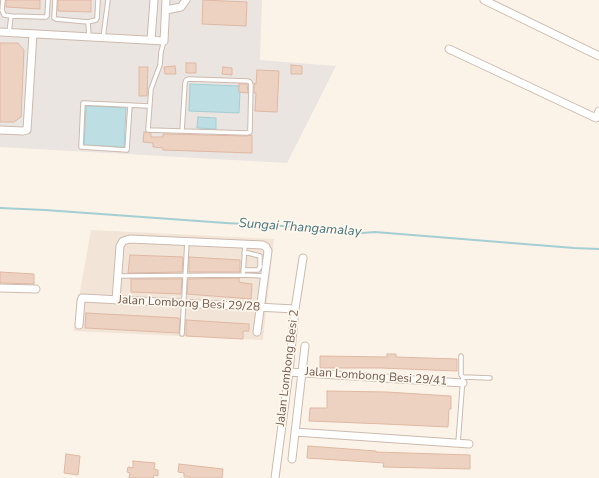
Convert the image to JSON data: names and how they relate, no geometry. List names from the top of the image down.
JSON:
{
  "streets": {
    "street": ["Jalan Lombong Besi 29/28", "Jalan Lombong Besi 2", "Jalan Lombong Besi 29/41"]
  },
  "crossings": [
    ["Jalan Lombong Besi 29/28", "Jalan Lombong Besi 2"],
    ["Jalan Lombong Besi 2", "Jalan Lombong Besi 29/41"]
  ],
  "water": ["Sungai Thangamalay"]
}
